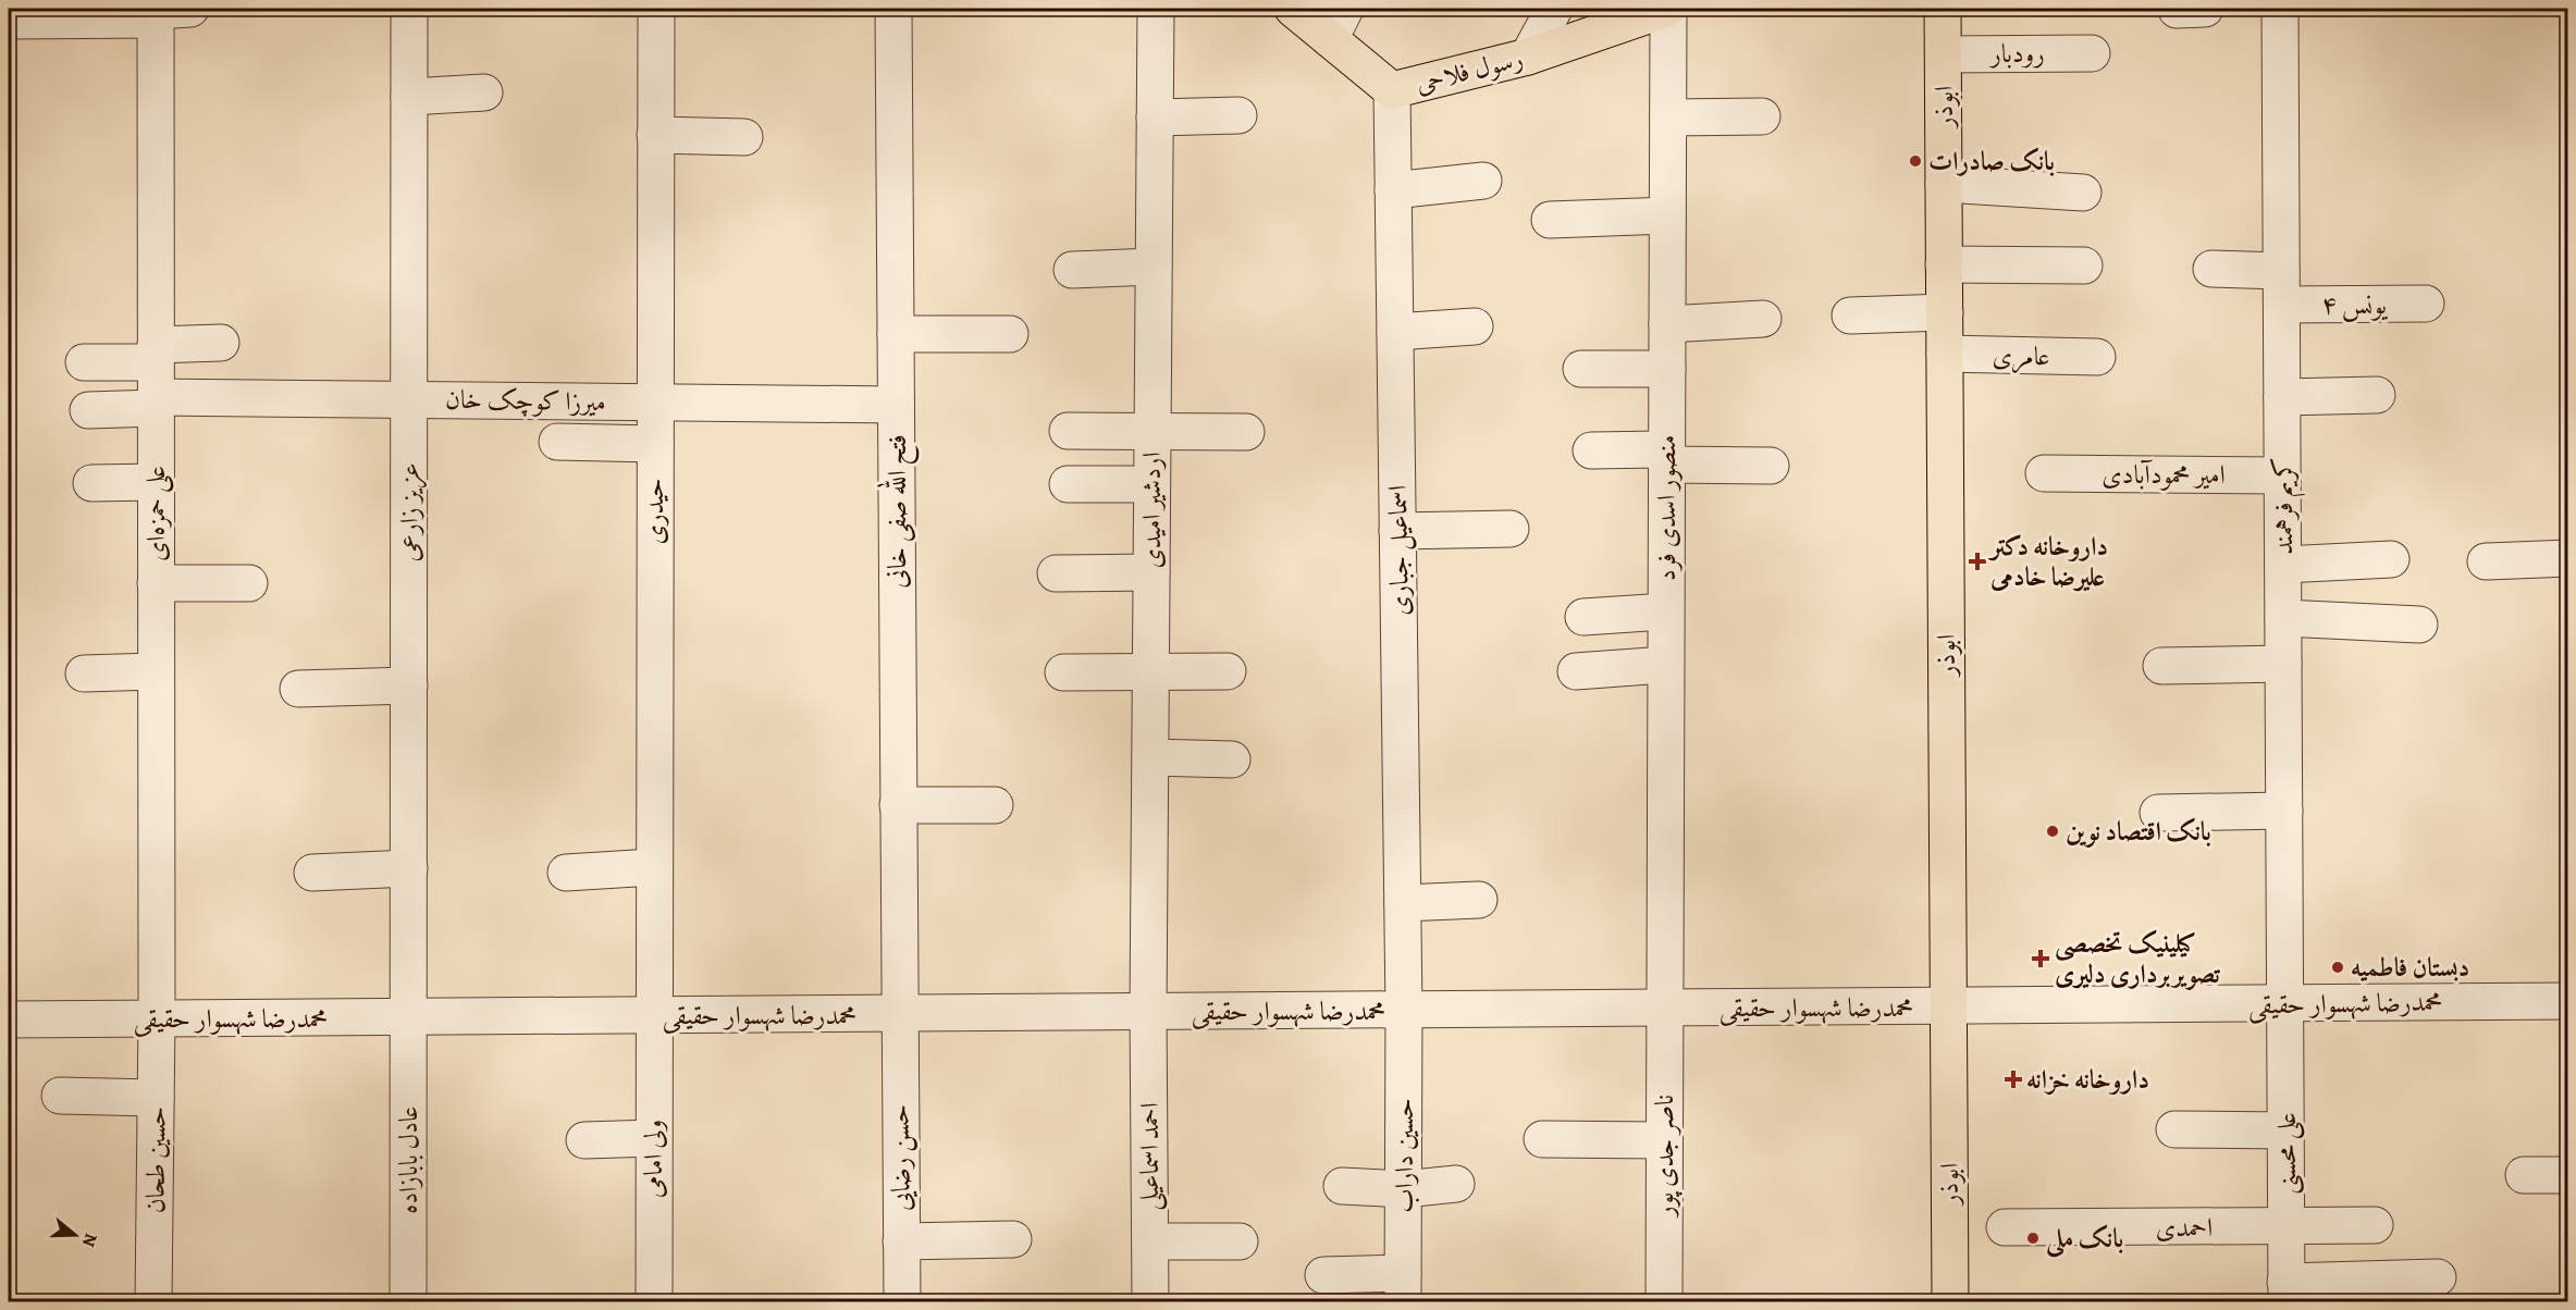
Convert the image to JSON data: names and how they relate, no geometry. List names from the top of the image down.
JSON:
{
  "streets": {
    "main road": ["رسول فلاحی", "ابوذر"],
    "street": [
      "رودبار",
      "یونس ۴",
      "عامری",
      "میرزا کوچک خان",
      "امیر محمودآبادی",
      "کریم فرهمند",
      "منصور اسدی فرد",
      "اردشیر امیدی",
      "حیدری",
      "فتح الله صفی خانی",
      "عزیز زارعی",
      "علی حمزه‌ای",
      "اسماعیل جباری",
      "محمدرضا شهسوار حقیقی",
      "علی محسنی",
      "حسین داراب",
      "ناصر جدی پور",
      "احمد اسماعیلی",
      "حسن رضایی",
      "ولی امامی",
      "حسین طحان",
      "عادل بابازاده",
      "احمدی"
    ]
  },
  "crossings": [
    ["رودبار", "ابوذر"],
    ["رسول فلاحی", "منصور اسدی فرد"],
    ["رسول فلاحی", "اسماعیل جباری"],
    ["ابوذر", "عامری"],
    ["ابوذر", "محمدرضا شهسوار حقیقی"],
    ["یونس ۴", "کریم فرهمند"],
    ["میرزا کوچک خان", "حیدری"],
    ["میرزا کوچک خان", "فتح الله صفی خانی"],
    ["میرزا کوچک خان", "عزیز زارعی"],
    ["میرزا کوچک خان", "علی حمزه‌ای"],
    ["امیر محمودآبادی", "کریم فرهمند"],
    ["کریم فرهمند", "محمدرضا شهسوار حقیقی"],
    ["کریم فرهمند", "علی محسنی"],
    ["منصور اسدی فرد", "محمدرضا شهسوار حقیقی"],
    ["منصور اسدی فرد", "ناصر جدی پور"],
    ["اردشیر امیدی", "محمدرضا شهسوار حقیقی"],
    ["اردشیر امیدی", "احمد اسماعیلی"],
    ["حیدری", "محمدرضا شهسوار حقیقی"],
    ["حیدری", "ولی امامی"],
    ["فتح الله صفی خانی", "محمدرضا شهسوار حقیقی"],
    ["فتح الله صفی خانی", "حسن رضایی"],
    ["عزیز زارعی", "محمدرضا شهسوار حقیقی"],
    ["عزیز زارعی", "عادل بابازاده"],
    ["علی حمزه‌ای", "محمدرضا شهسوار حقیقی"],
    ["علی حمزه‌ای", "حسین طحان"],
    ["اسماعیل جباری", "محمدرضا شهسوار حقیقی"],
    ["اسماعیل جباری", "حسین داراب"],
    ["محمدرضا شهسوار حقیقی", "علی محسنی"],
    ["محمدرضا شهسوار حقیقی", "حسین داراب"],
    ["محمدرضا شهسوار حقیقی", "ناصر جدی پور"],
    ["محمدرضا شهسوار حقیقی", "احمد اسماعیلی"],
    ["محمدرضا شهسوار حقیقی", "حسن رضایی"],
    ["محمدرضا شهسوار حقیقی", "ولی امامی"],
    ["محمدرضا شهسوار حقیقی", "حسین طحان"],
    ["محمدرضا شهسوار حقیقی", "عادل بابازاده"],
    ["علی محسنی", "احمدی"]
  ],
  "places": {
    "other": [
      "بانک صادرات",
      "بانک اقتصاد نوین",
      "دبستان فاطمیه",
      "بانک ملی"
    ],
    "health": ["داروخانه دکتر علیرضا خادمی", "کیلینیک تخصصی تصویربرداری دلیری", "داروخانه خزانه"]
  },
  "north": "right"
}
